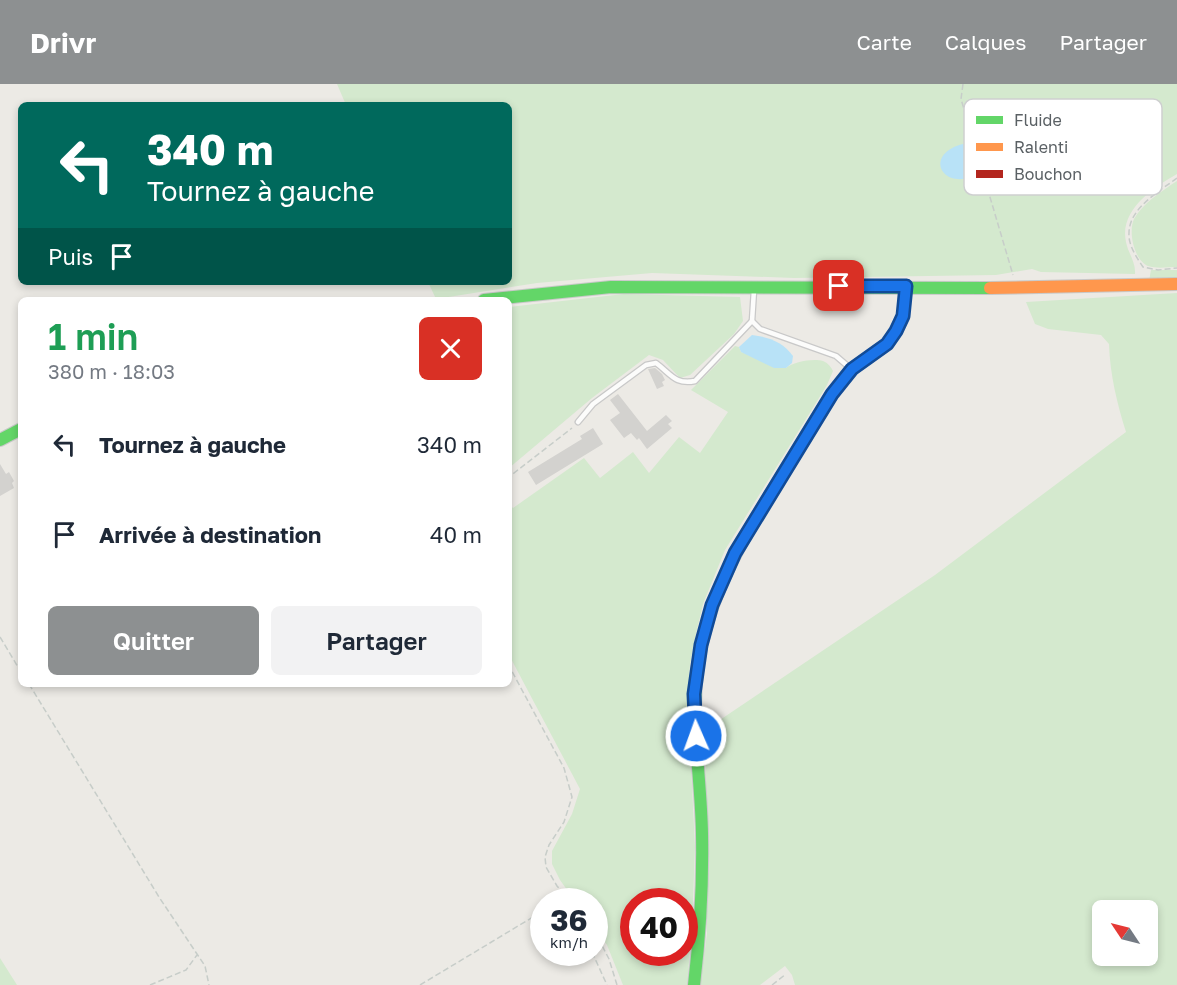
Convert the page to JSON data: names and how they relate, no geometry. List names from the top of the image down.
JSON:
{
  "legend": ["Fluide", "Ralenti", "Bouchon"],
  "north": "top left",
  "page": {
    "header": "Drivr",
    "nav": ["Carte", "Calques", "Partager"],
    "turn": ["340 m", "Tournez à gauche"],
    "then": "Puis",
    "heading": ["1 min", "380 m · 18:03"],
    "list": [
      {
        "name": "Tournez à gauche",
        "value": "340 m"
      },
      {
        "name": "Arrivée à destination",
        "value": "40 m"
      }
    ],
    "buttons": ["Quitter", "Partager"],
    "speed": "36 km/h",
    "limit": "40"
  }
}
